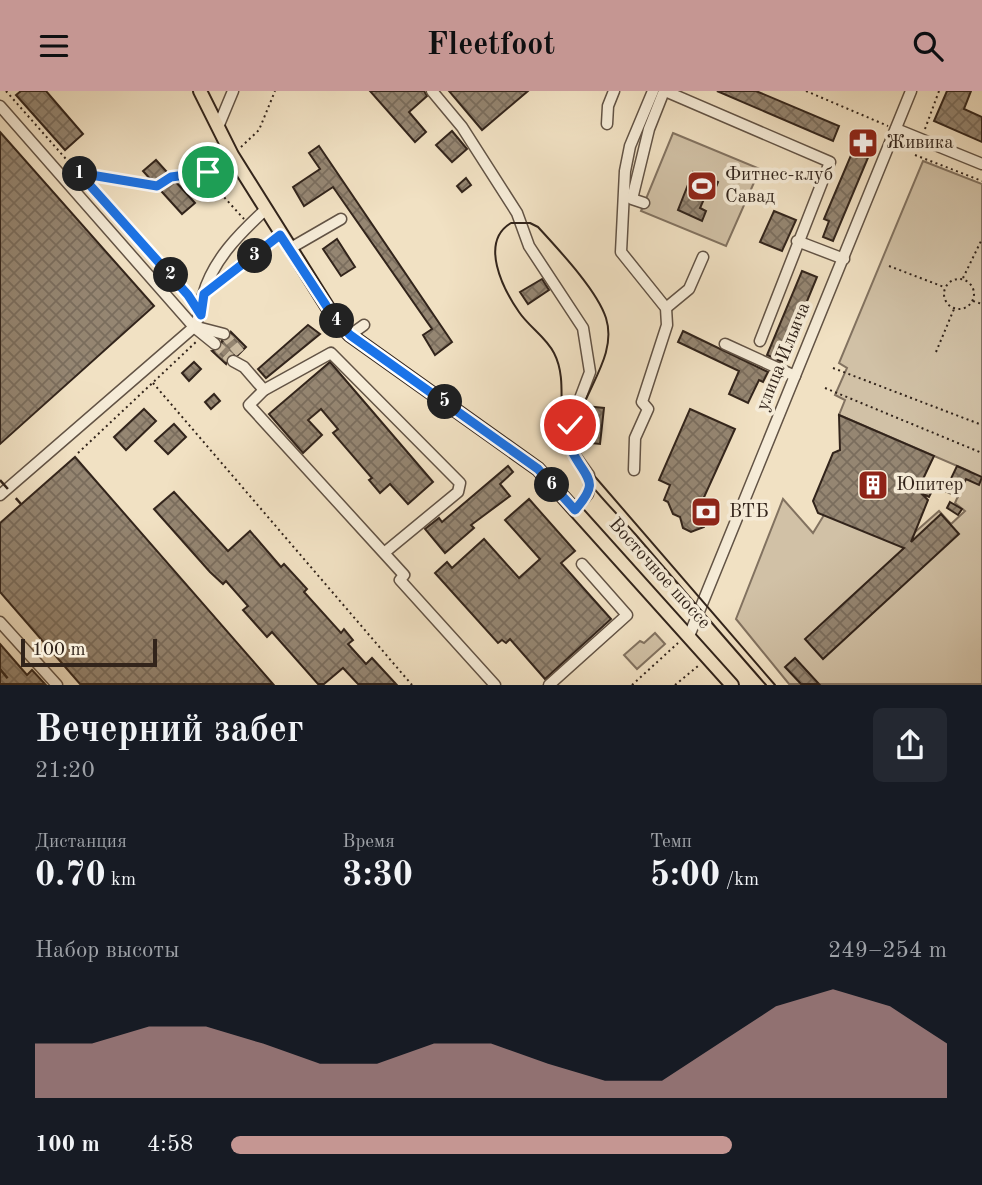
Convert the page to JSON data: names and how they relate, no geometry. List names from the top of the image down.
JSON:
{
  "streets": {
    "main road": ["Восточное шоссе"],
    "street": ["улица Ильича"]
  },
  "crossings": [
    ["улица Ильича", "Восточное шоссе"]
  ],
  "places": {
    "pharmacy": ["Живика"],
    "sports": ["Фитнес-клуб Савад"],
    "building": ["Юпитер"],
    "bank": ["ВТБ"]
  },
  "scale_bar": "100 m",
  "page": {
    "header": "Fleetfoot",
    "pins": [
      "1",
      "3",
      "2",
      "4",
      "5",
      "6"
    ],
    "scale": "100 m",
    "heading": ["Вечерний забег", "21:20"],
    "stats": [
      ["Дистанция", "0.70 km"],
      ["Время", "3:30"],
      ["Темп", "5:00 /km"]
    ],
    "chart": ["Набор высоты", "249–254 m"],
    "list": [
      {
        "name": "100 m",
        "note": "4:58"
      }
    ]
  }
}
